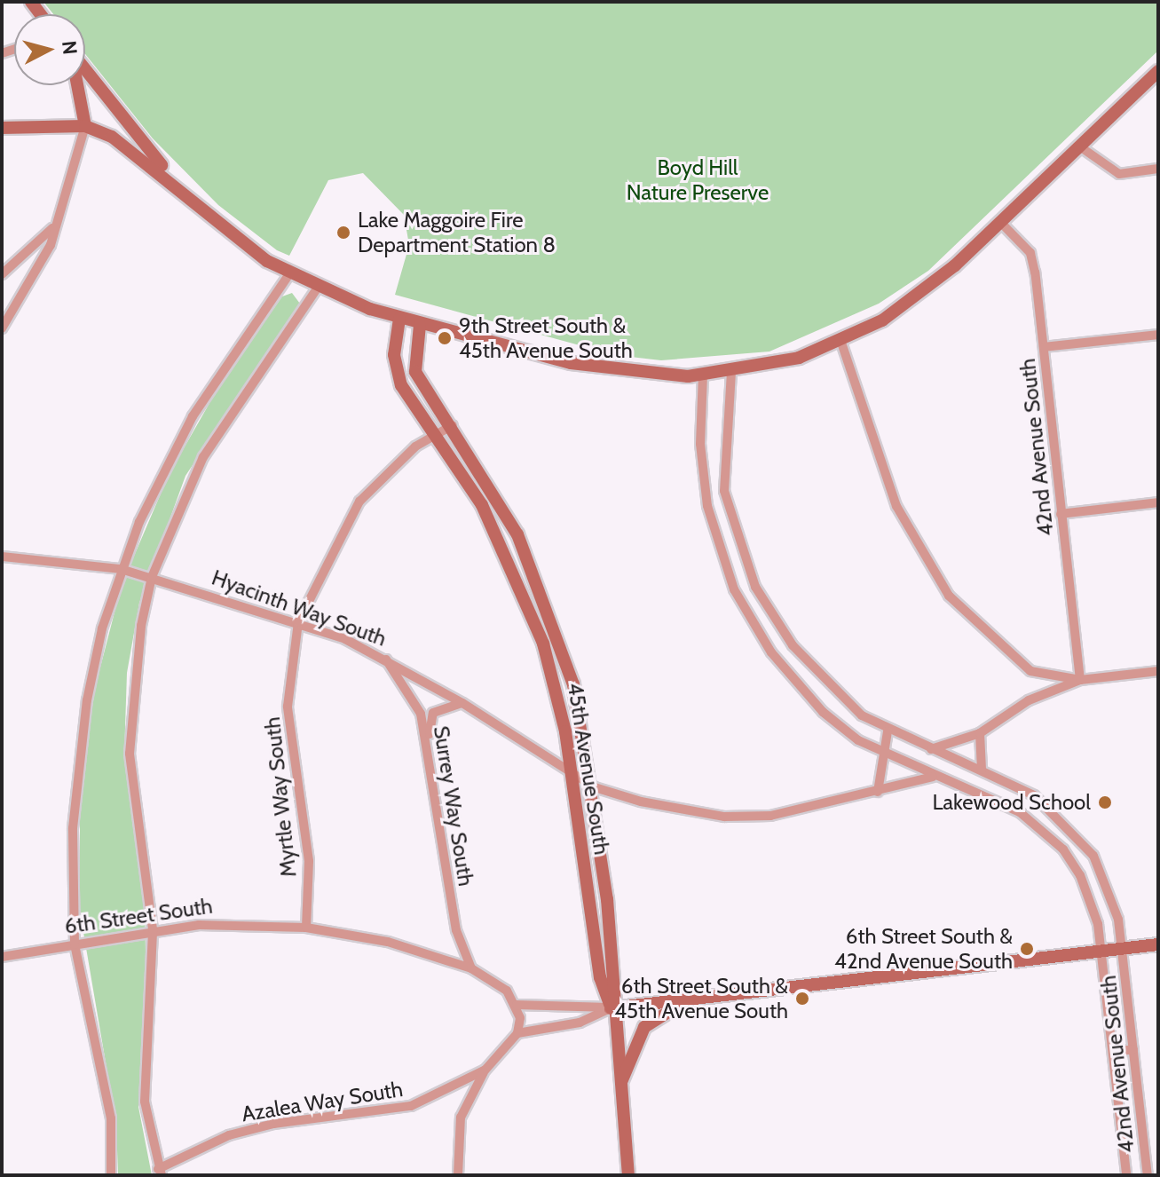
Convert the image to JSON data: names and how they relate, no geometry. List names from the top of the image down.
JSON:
{
  "streets": {
    "street": [
      "42nd Avenue South",
      "Hyacinth Way South",
      "45th Avenue South",
      "Myrtle Way South",
      "Surrey Way South",
      "6th Street South",
      "Azalea Way South"
    ]
  },
  "crossings": [
    ["42nd Avenue South", "Hyacinth Way South"],
    ["Hyacinth Way South", "45th Avenue South"],
    ["Hyacinth Way South", "Myrtle Way South"],
    ["Hyacinth Way South", "Surrey Way South"],
    ["45th Avenue South", "Myrtle Way South"],
    ["Myrtle Way South", "6th Street South"],
    ["Surrey Way South", "6th Street South"]
  ],
  "parks": ["Boyd Hill Nature Preserve"],
  "places": [
    "Lake Maggoire Fire Department Station 8",
    "9th Street South & 45th Avenue South",
    "Lakewood School",
    "6th Street South & 42nd Avenue South",
    "6th Street South & 45th Avenue South"
  ],
  "north": "right"
}
